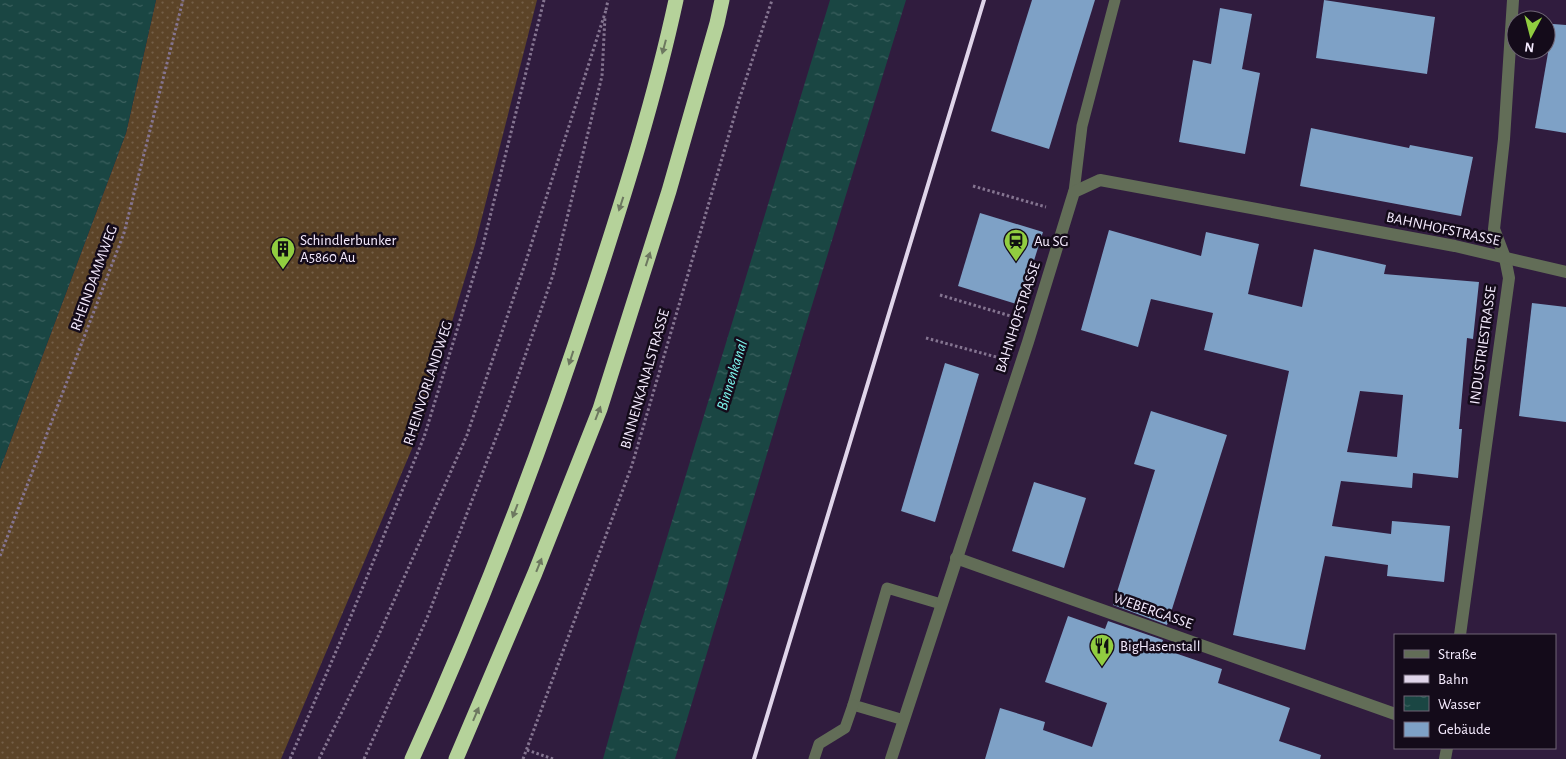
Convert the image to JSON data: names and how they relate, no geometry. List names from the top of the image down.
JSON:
{
  "streets": {
    "street": ["BAHNHOFSTRASSE", "INDUSTRIESTRASSE", "WEBERGASSE"],
    "path": ["RHEINDAMMWEG", "BINNENKANALSTRASSE", "RHEINVORLANDWEG"]
  },
  "crossings": [
    ["BAHNHOFSTRASSE", "INDUSTRIESTRASSE"],
    ["BAHNHOFSTRASSE", "WEBERGASSE"]
  ],
  "water": ["Binnenkanal"],
  "places": {
    "station": ["Au SG"],
    "building": ["Schindlerbunker A5860 Au"],
    "restaurant": ["BigHasenstall"]
  },
  "legend": [
    "Straße",
    "Bahn",
    "Wasser",
    "Gebäude"
  ],
  "north": "bottom"
}
